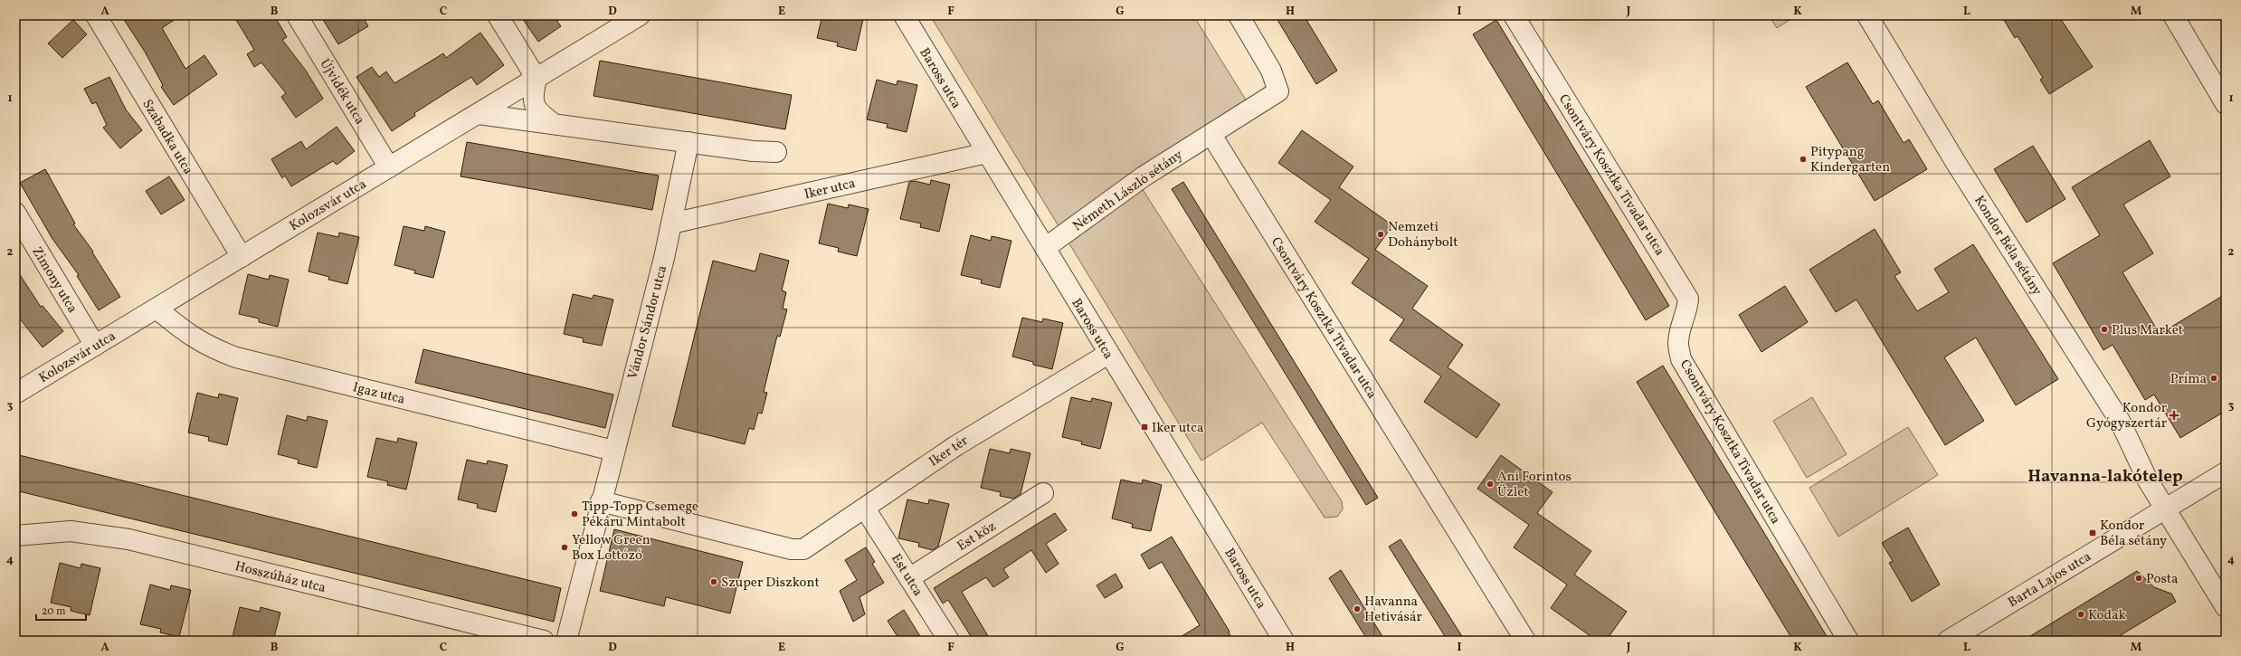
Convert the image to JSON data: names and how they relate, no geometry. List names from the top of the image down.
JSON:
{
  "streets": {
    "street": [
      "Baross utca",
      "Újvidék utca",
      "Szabadka utca",
      "Csontváry Kosztka Tivadar utca",
      "Iker utca",
      "Németh László sétány",
      "Kolozsvár utca",
      "Kondor Béla sétány",
      "Zimony utca",
      "Vándor Sándor utca",
      "Igaz utca",
      "Iker tér",
      "Est köz",
      "Est utca",
      "Hosszúház utca",
      "Barta Lajos utca"
    ]
  },
  "crossings": [
    ["Baross utca", "Iker utca"],
    ["Baross utca", "Németh László sétány"],
    ["Baross utca", "Iker tér"],
    ["Újvidék utca", "Kolozsvár utca"],
    ["Szabadka utca", "Kolozsvár utca"],
    ["Csontváry Kosztka Tivadar utca", "Németh László sétány"],
    ["Iker utca", "Vándor Sándor utca"],
    ["Kolozsvár utca", "Zimony utca"],
    ["Kolozsvár utca", "Igaz utca"],
    ["Kondor Béla sétány", "Barta Lajos utca"],
    ["Vándor Sándor utca", "Igaz utca"],
    ["Vándor Sándor utca", "Iker tér"],
    ["Iker tér", "Est utca"],
    ["Est köz", "Est utca"]
  ],
  "districts": ["Havanna-lakótelep"],
  "places": {
    "other": [
      "Pitypang Kindergarten",
      "Nemzeti Dohánybolt",
      "Plus Market",
      "Príma",
      "Ani Forintos Üzlet",
      "Tipp-Topp Csemege Pékáru Mintabolt",
      "Yellow Green Box Lottózó",
      "Posta",
      "Szuper Diszkont",
      "Havanna Hetivásár",
      "Kodak"
    ],
    "health": ["Kondor Gyógyszertár"],
    "transit": ["Iker utca", "Kondor Béla sétány"]
  },
  "scale_bar": "20 m",
  "grid": {
    "columns": [
      "A",
      "B",
      "C",
      "D",
      "E",
      "F",
      "G",
      "H",
      "I",
      "J",
      "K",
      "L",
      "M"
    ],
    "rows": [
      "1",
      "2",
      "3",
      "4"
    ]
  }
}
